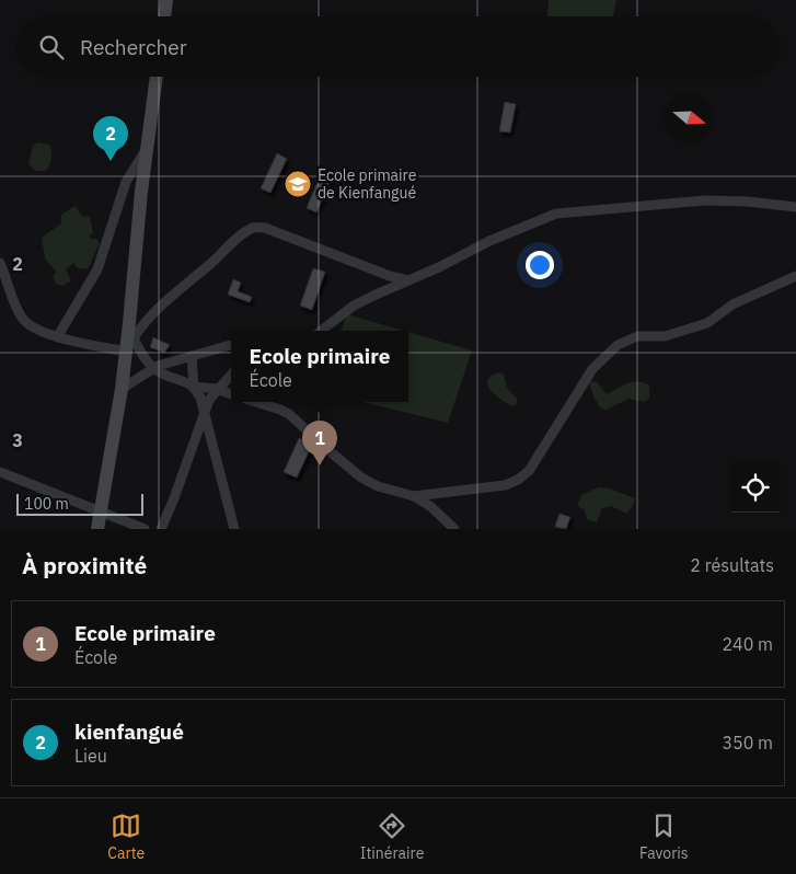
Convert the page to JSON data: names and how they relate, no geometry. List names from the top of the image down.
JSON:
{
  "places": {
    "school or university": ["Ecole primaire de Kienfangué"]
  },
  "scale_bar": "100 m",
  "north": "right",
  "page": {
    "search": "Rechercher",
    "pins": ["2", "1"],
    "popup": ["Ecole primaire", "École"],
    "scale": "100 m",
    "heading": ["À proximité", "2 résultats"],
    "list": [
      {
        "mark": "1",
        "name": "Ecole primaire",
        "note": "École",
        "value": "240 m"
      },
      {
        "mark": "2",
        "name": "kienfangué",
        "note": "Lieu",
        "value": "350 m"
      }
    ],
    "nav": ["Carte", "Itinéraire", "Favoris"]
  },
  "grid": {
    "rows": ["2", "3"]
  }
}
